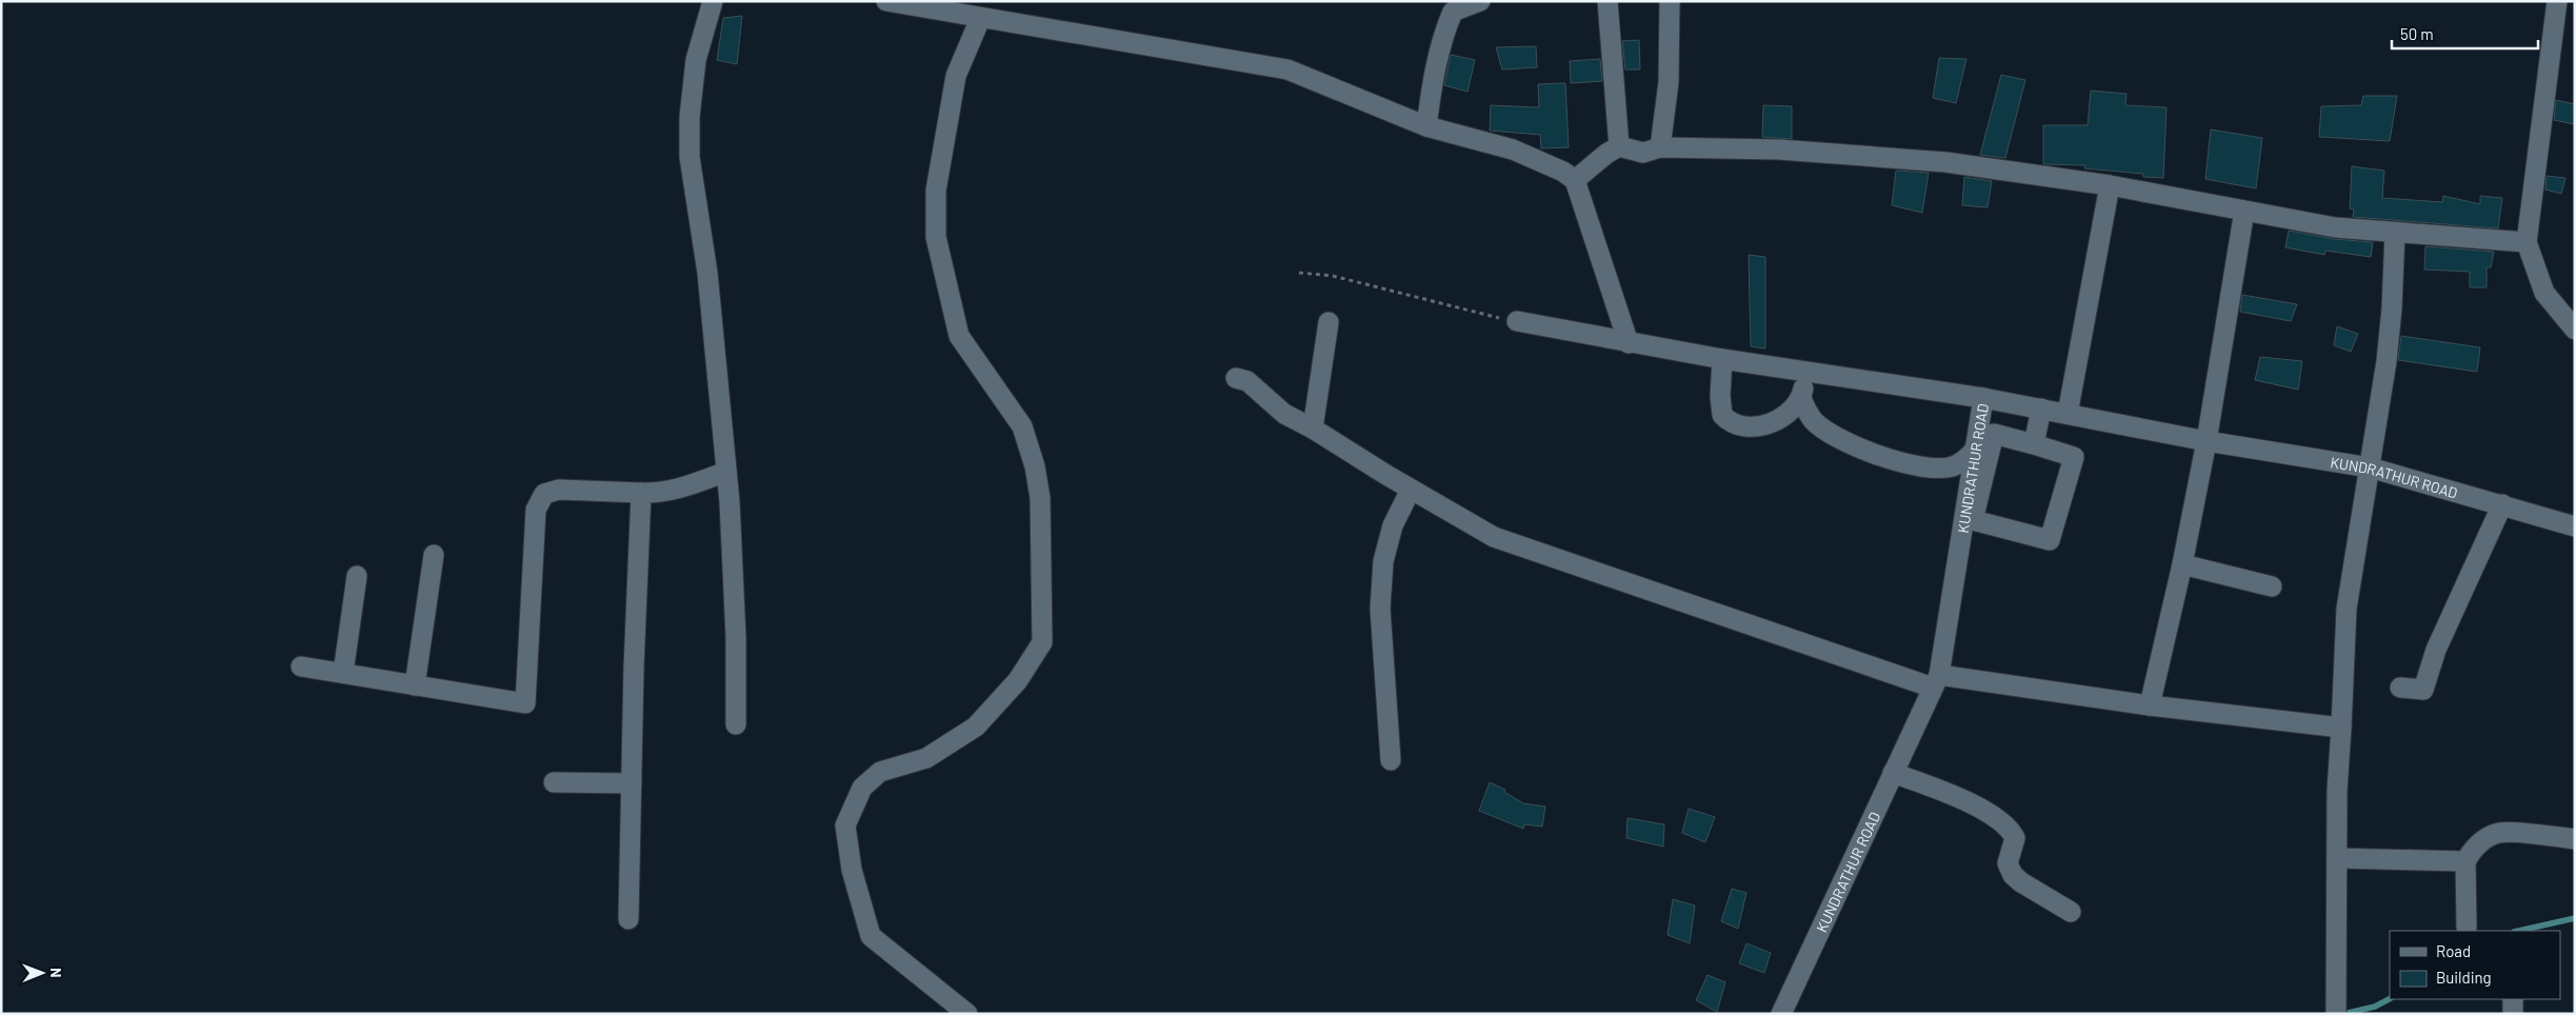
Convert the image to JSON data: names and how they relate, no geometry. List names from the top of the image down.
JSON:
{
  "streets": {
    "street": ["KUNDRATHUR ROAD"]
  },
  "legend": ["Road", "Building"],
  "scale_bar": "50 m",
  "north": "right"
}
